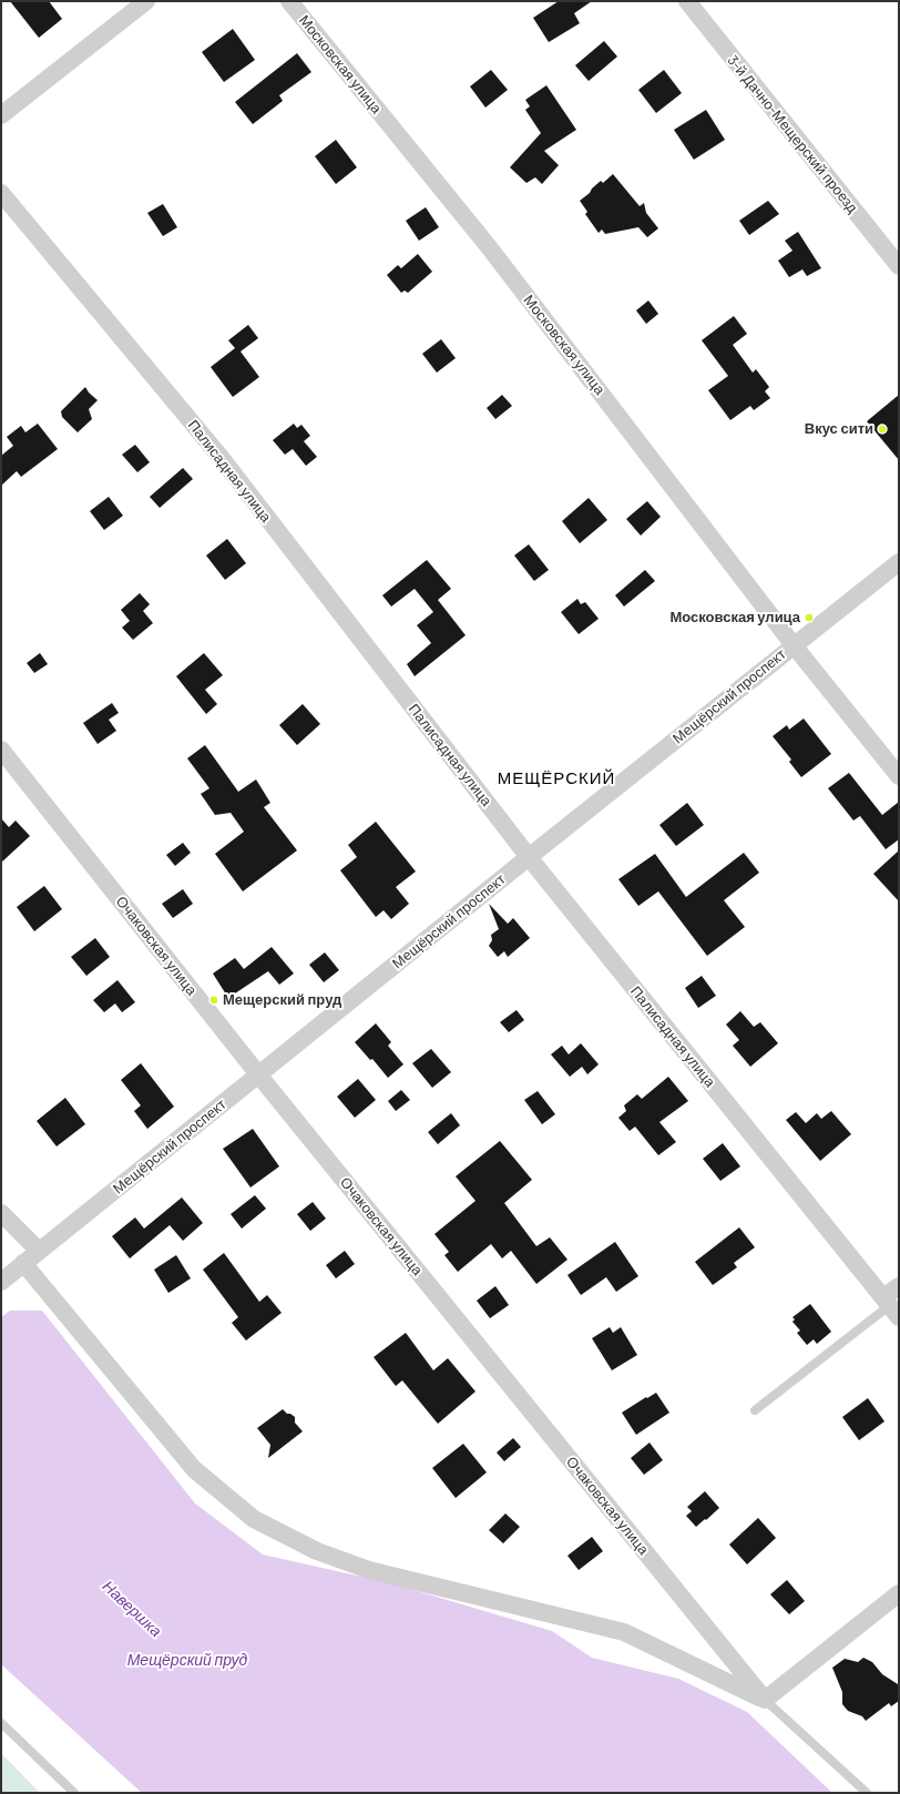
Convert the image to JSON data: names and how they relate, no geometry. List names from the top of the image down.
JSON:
{
  "streets": {
    "street": [
      "Московская улица",
      "3-й Дачно-Мещерский проезд",
      "Палисадная улица",
      "Мещёрский проспект",
      "Очаковская улица"
    ]
  },
  "crossings": [
    ["Московская улица", "Мещёрский проспект"],
    ["Палисадная улица", "Мещёрский проспект"],
    ["Мещёрский проспект", "Очаковская улица"]
  ],
  "districts": ["МЕЩЁРСКИЙ"],
  "water": ["Навершка", "Мещёрский пруд"],
  "places": ["Вкус сити", "Московская улица", "Мещерский пруд"]
}
